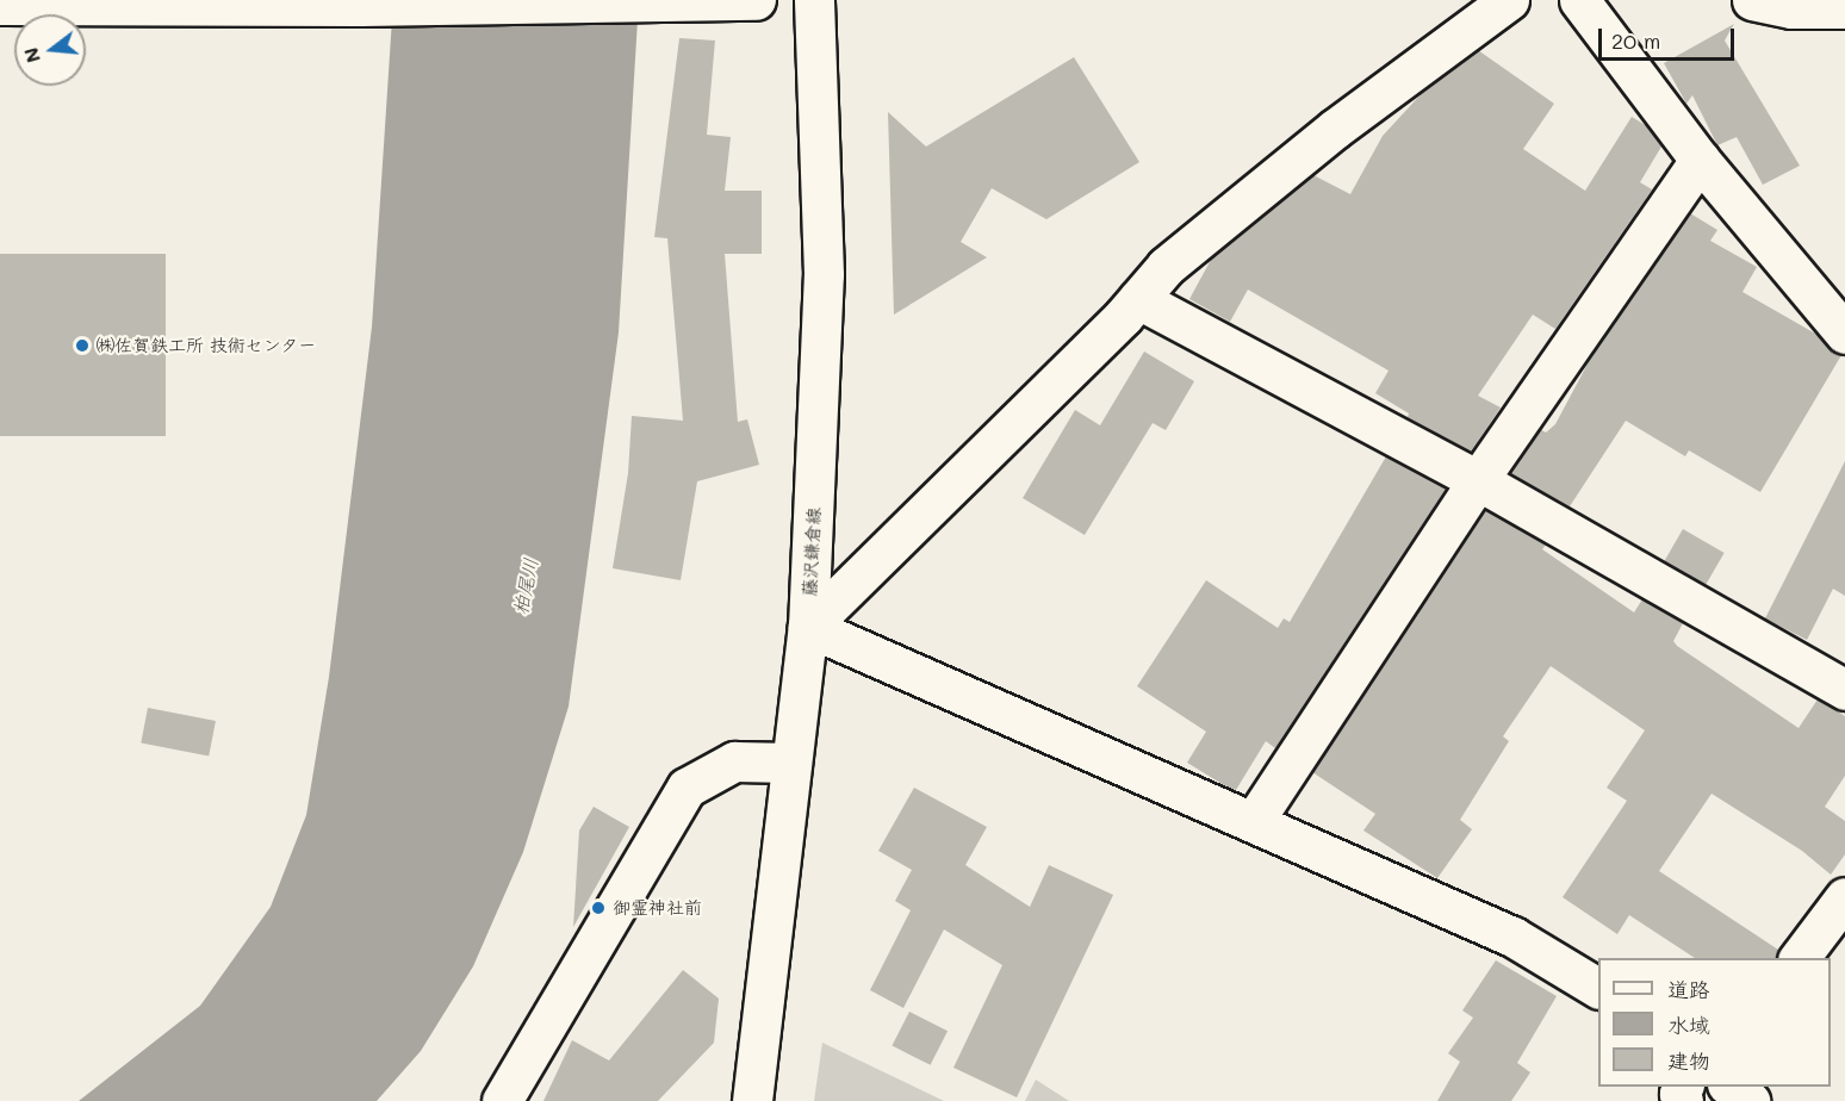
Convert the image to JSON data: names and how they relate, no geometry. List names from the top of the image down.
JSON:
{
  "streets": {
    "street": ["藤沢鎌倉線"]
  },
  "water": ["柏尾川"],
  "places": ["㈱佐賀鉄工所 技術センター", "御霊神社前"],
  "legend": ["道路", "水域", "建物"],
  "scale_bar": "20 m",
  "north": "left"
}
